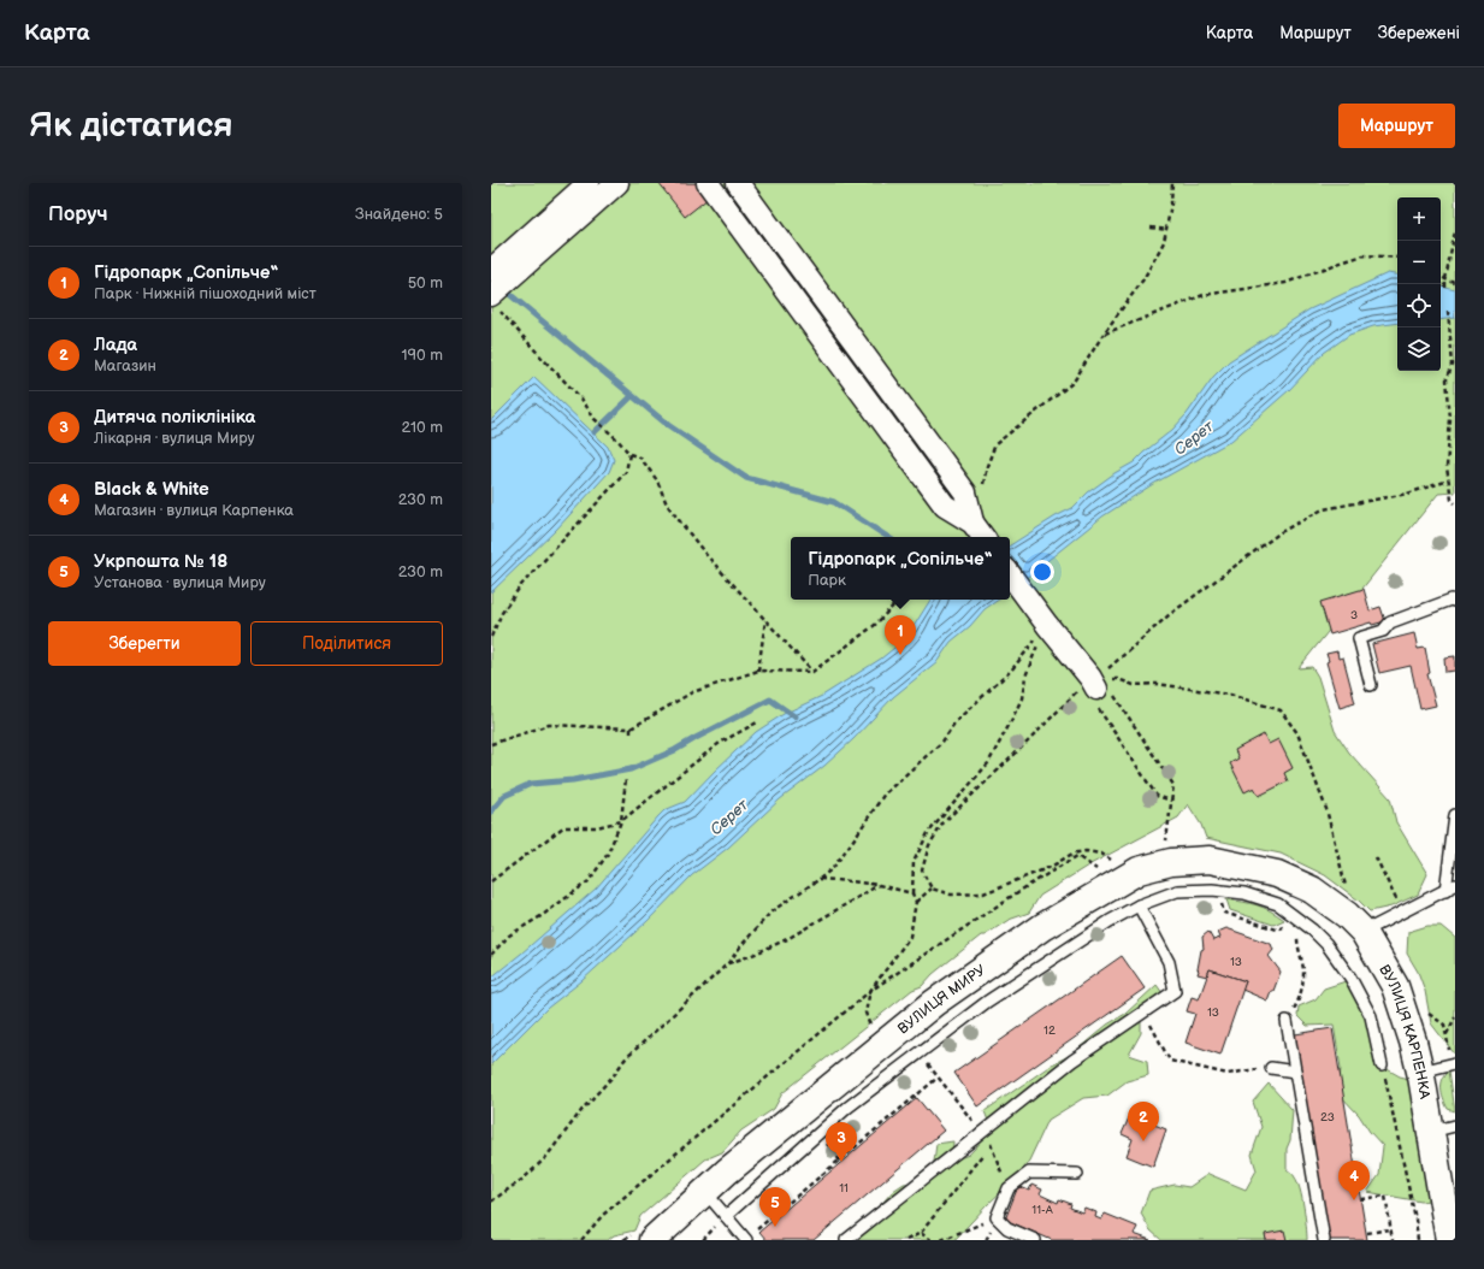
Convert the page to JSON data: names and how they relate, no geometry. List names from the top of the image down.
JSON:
{
  "streets": {
    "main road": ["ВУЛИЦЯ МИРУ", "ВУЛИЦЯ КАРПЕНКА"]
  },
  "crossings": [
    ["ВУЛИЦЯ МИРУ", "ВУЛИЦЯ КАРПЕНКА"]
  ],
  "water": ["Серет"],
  "house_numbers": [
    "3",
    "13",
    "13",
    "12",
    "23",
    "11",
    "11-А"
  ],
  "page": {
    "header": "Карта",
    "nav": ["Карта", "Маршрут", "Збережені"],
    "buttons": [
      "Маршрут",
      ["Зберегти", "Поділитися"]
    ],
    "title": "Як дістатися",
    "heading": ["Поруч", "Знайдено: 5"],
    "map_buttons": ["+", "−"],
    "list": [
      {
        "mark": "1",
        "name": "Гідропарк „Сопільче“",
        "note": "Парк · Нижній пішоходний міст",
        "value": "50 m"
      },
      {
        "mark": "2",
        "name": "Лада",
        "note": "Магазин",
        "value": "190 m"
      },
      {
        "mark": "3",
        "name": "Дитяча поліклініка",
        "note": "Лікарня · вулиця Миру",
        "value": "210 m"
      },
      {
        "mark": "4",
        "name": "Black & White",
        "note": "Магазин · вулиця Карпенка",
        "value": "230 m"
      },
      {
        "mark": "5",
        "name": "Укрпошта № 18",
        "note": "Установа · вулиця Миру",
        "value": "230 m"
      }
    ],
    "popup": ["Гідропарк „Сопільче“", "Парк"],
    "pins": [
      "1",
      "2",
      "3",
      "4",
      "5"
    ]
  }
}
